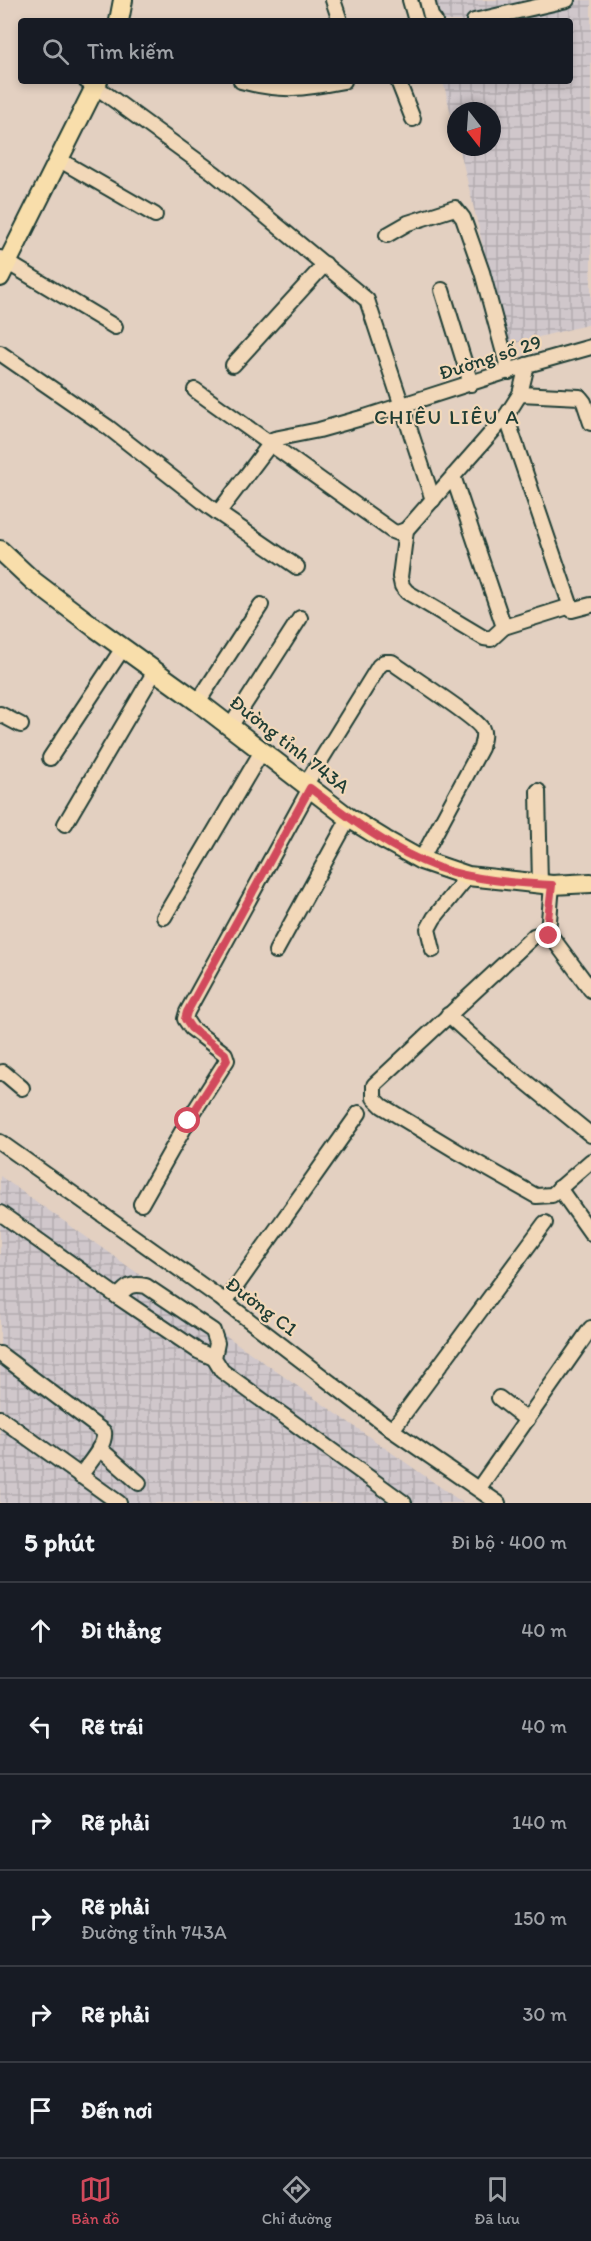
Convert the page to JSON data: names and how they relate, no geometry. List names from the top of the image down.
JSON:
{
  "streets": {
    "main road": ["Đường tỉnh 743A"],
    "street": ["Đường số 29", "Đường C1"]
  },
  "districts": ["CHIÊU LIÊU A"],
  "north": "bottom",
  "page": {
    "search": "Tìm kiếm",
    "heading": ["5 phút", "Đi bộ · 400 m"],
    "list": [
      ["Đi thẳng", "40 m"],
      ["Rẽ trái", "40 m"],
      ["Rẽ phải", "140 m"],
      ["Rẽ phải", "Đường tỉnh 743A", "150 m"],
      ["Rẽ phải", "30 m"],
      "Đến nơi"
    ],
    "nav": ["Bản đồ", "Chỉ đường", "Đã lưu"]
  }
}
